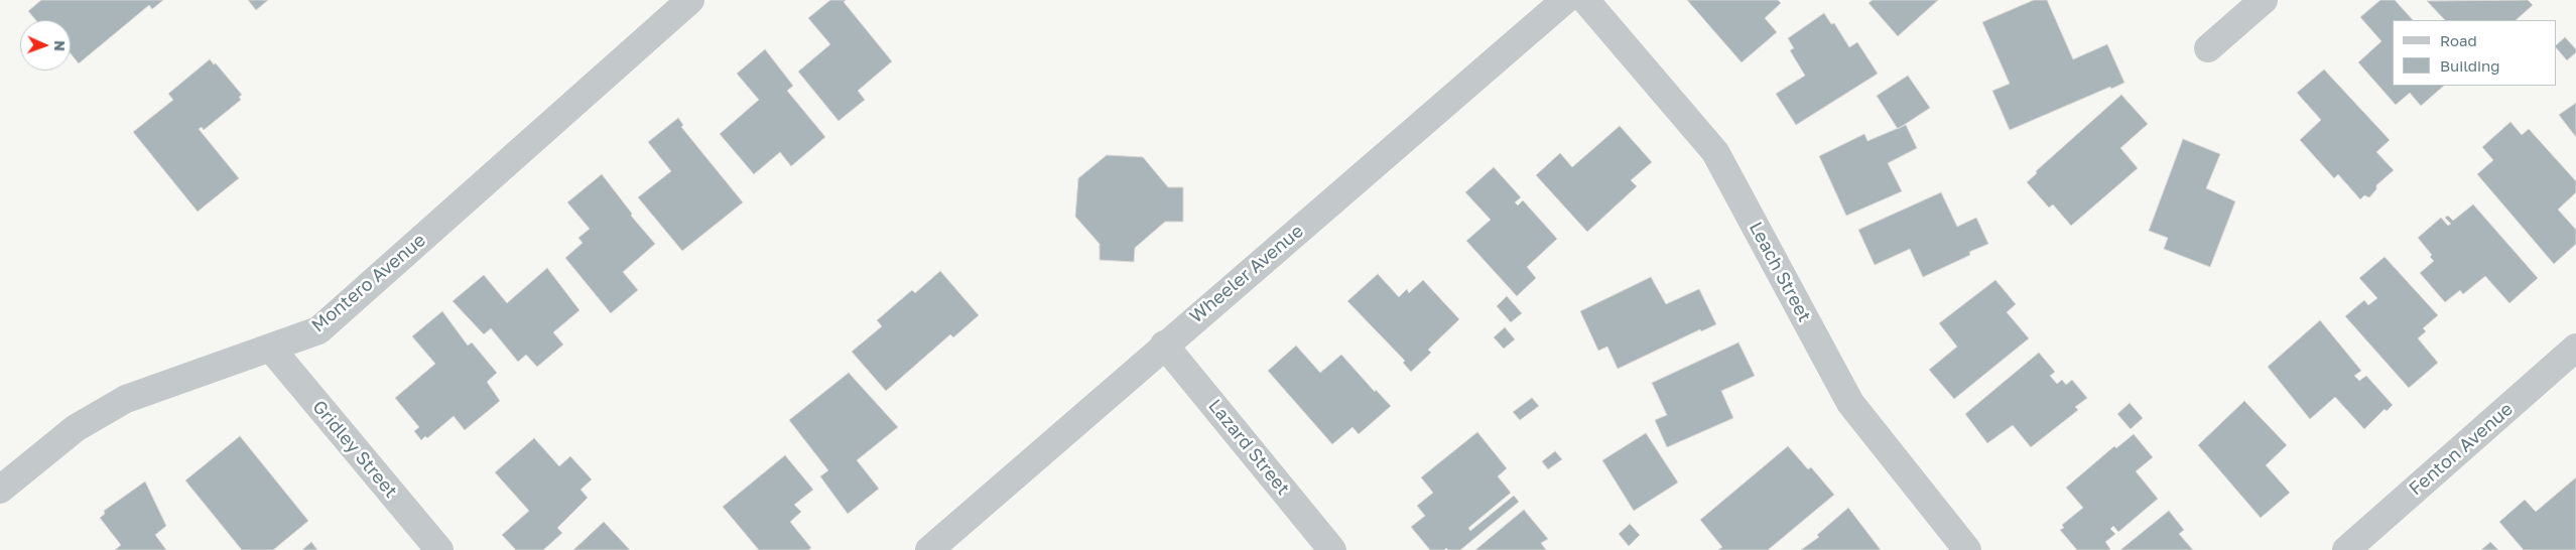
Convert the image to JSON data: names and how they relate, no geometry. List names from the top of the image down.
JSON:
{
  "streets": {
    "street": [
      "Leach Street",
      "Wheeler Avenue",
      "Montero Avenue",
      "Lazard Street",
      "Gridley Street",
      "Fenton Avenue"
    ]
  },
  "crossings": [
    ["Wheeler Avenue", "Lazard Street"],
    ["Montero Avenue", "Gridley Street"]
  ],
  "legend": ["Road", "Building"],
  "north": "right"
}
